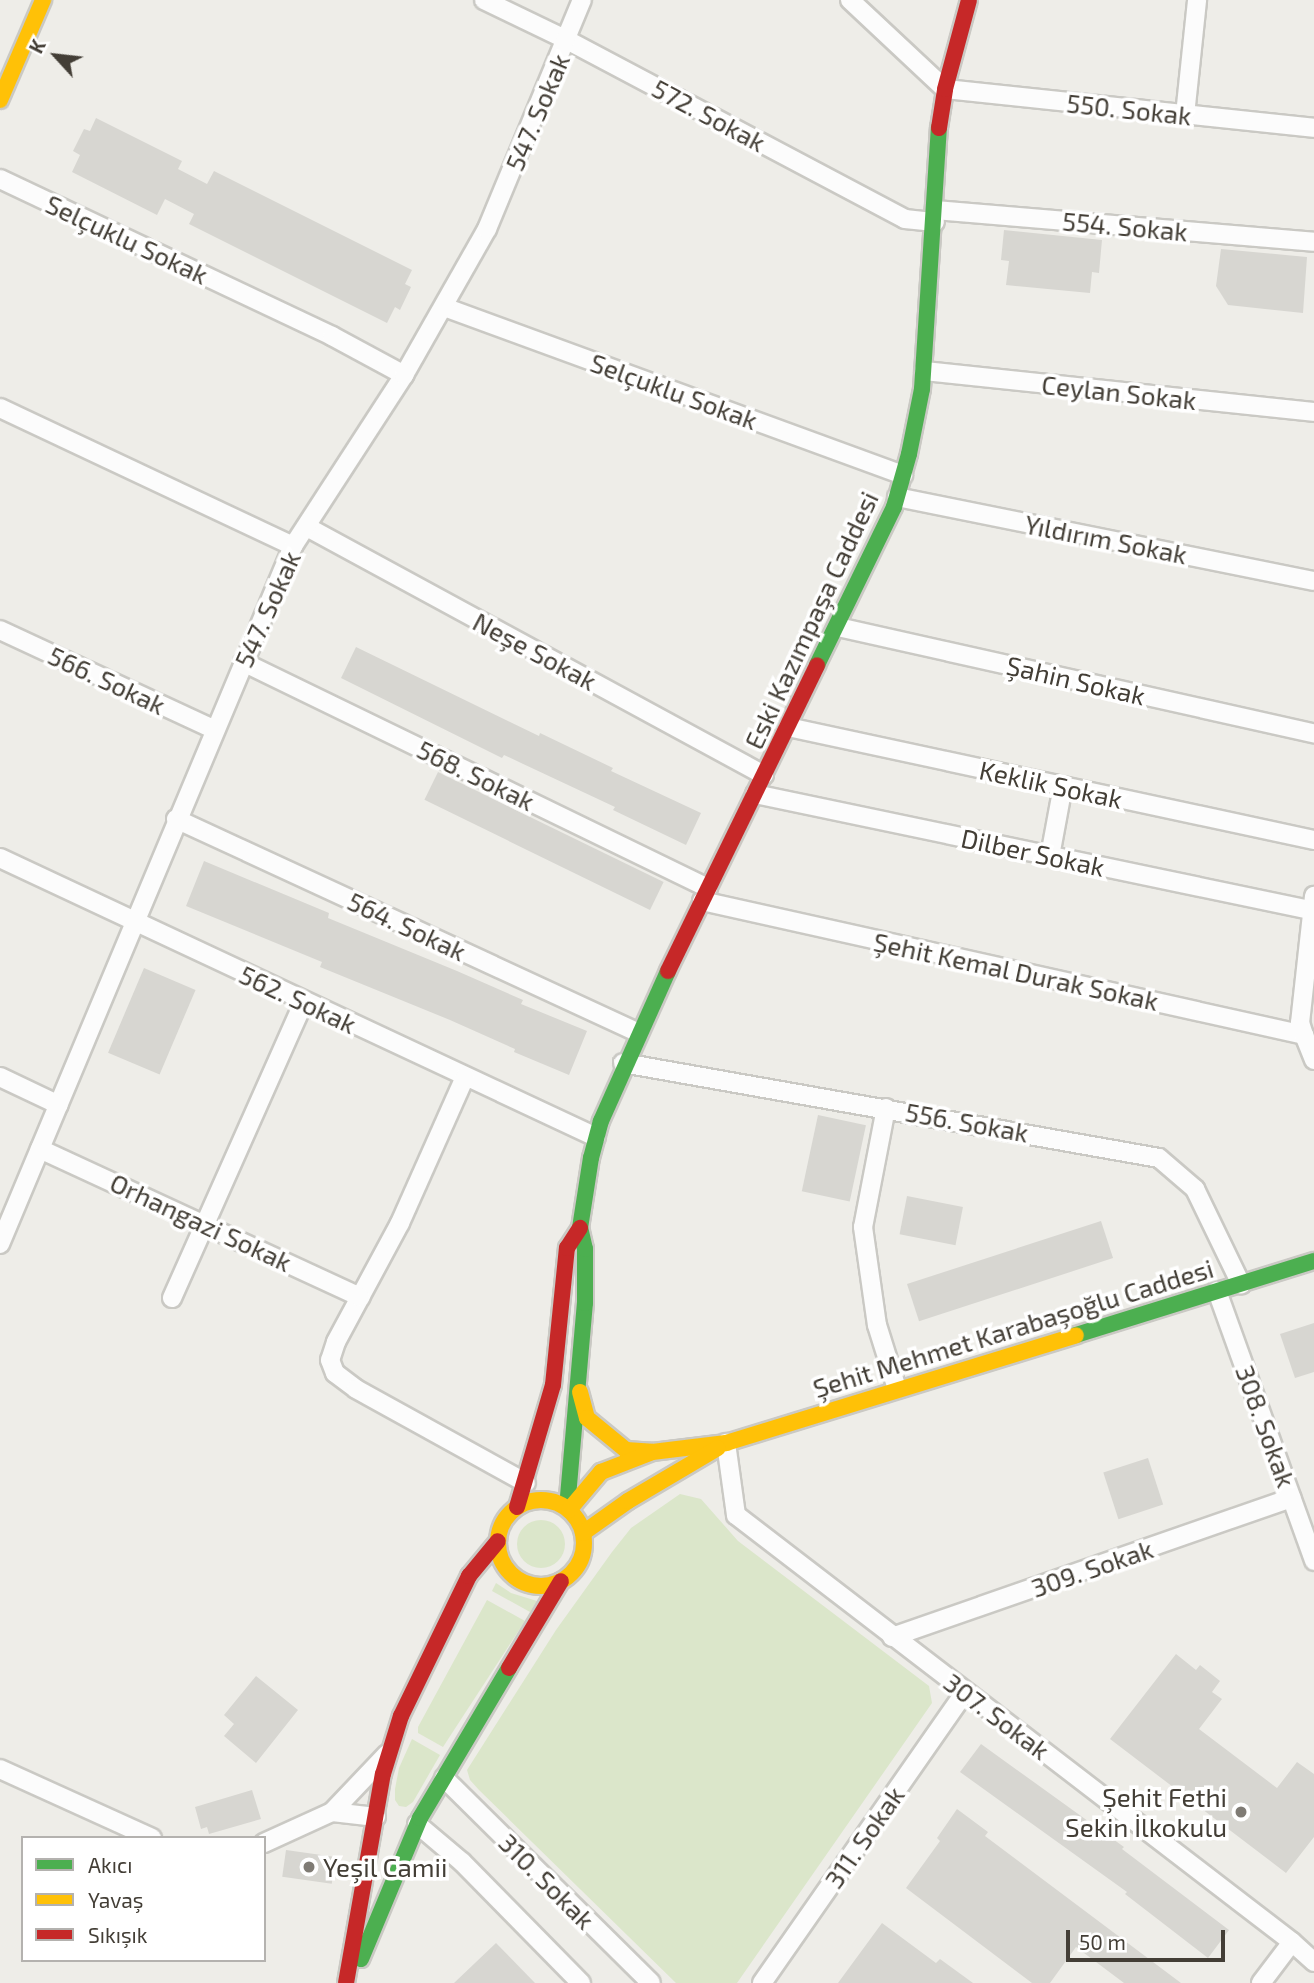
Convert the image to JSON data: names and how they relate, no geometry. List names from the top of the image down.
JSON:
{
  "streets": {
    "main road": ["Eski Kazımpaşa Caddesi", "Şehit Mehmet Karabaşoğlu Caddesi"],
    "street": [
      "550. Sokak",
      "547. Sokak",
      "572. Sokak",
      "554. Sokak",
      "Selçuklu Sokak",
      "Ceylan Sokak",
      "Yıldırım Sokak",
      "Neşe Sokak",
      "566. Sokak",
      "Şahin Sokak",
      "568. Sokak",
      "Keklik Sokak",
      "Dilber Sokak",
      "564. Sokak",
      "Şehit Kemal Durak Sokak",
      "562. Sokak",
      "556. Sokak",
      "Orhangazi Sokak",
      "308. Sokak",
      "309. Sokak",
      "307. Sokak",
      "311. Sokak",
      "310. Sokak"
    ]
  },
  "crossings": [
    ["550. Sokak", "Eski Kazımpaşa Caddesi"],
    ["547. Sokak", "572. Sokak"],
    ["547. Sokak", "Selçuklu Sokak"],
    ["547. Sokak", "Neşe Sokak"],
    ["547. Sokak", "566. Sokak"],
    ["547. Sokak", "568. Sokak"],
    ["547. Sokak", "564. Sokak"],
    ["547. Sokak", "562. Sokak"],
    ["547. Sokak", "Orhangazi Sokak"],
    ["572. Sokak", "554. Sokak"],
    ["572. Sokak", "Eski Kazımpaşa Caddesi"],
    ["554. Sokak", "Eski Kazımpaşa Caddesi"],
    ["Selçuklu Sokak", "Eski Kazımpaşa Caddesi"],
    ["Ceylan Sokak", "Eski Kazımpaşa Caddesi"],
    ["Yıldırım Sokak", "Eski Kazımpaşa Caddesi"],
    ["Eski Kazımpaşa Caddesi", "Neşe Sokak"],
    ["Eski Kazımpaşa Caddesi", "Şahin Sokak"],
    ["Eski Kazımpaşa Caddesi", "568. Sokak"],
    ["Eski Kazımpaşa Caddesi", "Keklik Sokak"],
    ["Eski Kazımpaşa Caddesi", "Dilber Sokak"],
    ["Eski Kazımpaşa Caddesi", "564. Sokak"],
    ["Eski Kazımpaşa Caddesi", "Şehit Kemal Durak Sokak"],
    ["Eski Kazımpaşa Caddesi", "562. Sokak"],
    ["Eski Kazımpaşa Caddesi", "556. Sokak"],
    ["Eski Kazımpaşa Caddesi", "Şehit Mehmet Karabaşoğlu Caddesi"],
    ["568. Sokak", "Şehit Kemal Durak Sokak"],
    ["556. Sokak", "Şehit Mehmet Karabaşoğlu Caddesi"],
    ["Şehit Mehmet Karabaşoğlu Caddesi", "308. Sokak"],
    ["Şehit Mehmet Karabaşoğlu Caddesi", "307. Sokak"],
    ["308. Sokak", "309. Sokak"],
    ["309. Sokak", "307. Sokak"],
    ["307. Sokak", "311. Sokak"]
  ],
  "places": ["Şehit Fethi Sekin İlkokulu", "Yeşil Camii"],
  "legend": ["Akıcı", "Yavaş", "Sıkışık"],
  "scale_bar": "50 m",
  "north": "top left"
}
